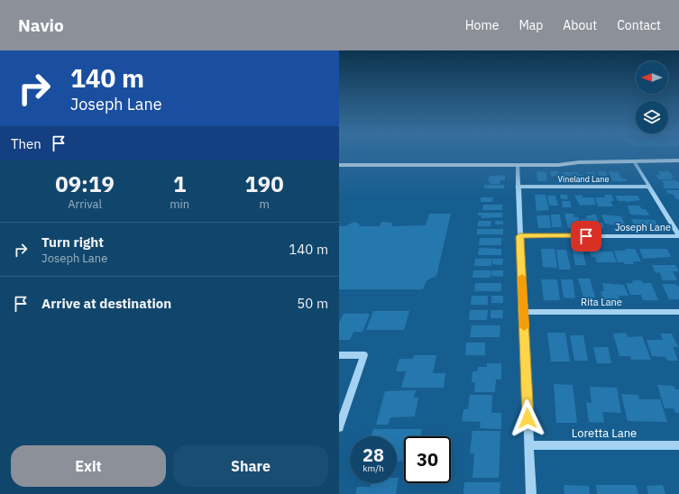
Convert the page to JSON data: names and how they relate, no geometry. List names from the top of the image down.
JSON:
{
  "streets": {
    "street": [
      "Vineland Lane",
      "Joseph Lane",
      "Rita Lane",
      "Loretta Lane"
    ]
  },
  "north": "left",
  "page": {
    "header": "Navio",
    "nav": [
      "Home",
      "Map",
      "About",
      "Contact"
    ],
    "turn": ["140 m", "Joseph Lane"],
    "then": "Then",
    "eta": [
      "09:19",
      "Arrival",
      "1",
      "min",
      "190",
      "m"
    ],
    "list": [
      {
        "name": "Turn right",
        "note": "Joseph Lane",
        "value": "140 m"
      },
      {
        "name": "Arrive at destination",
        "value": "50 m"
      }
    ],
    "speed": "28 km/h",
    "limit": "30",
    "buttons": ["Exit", "Share"]
  }
}
